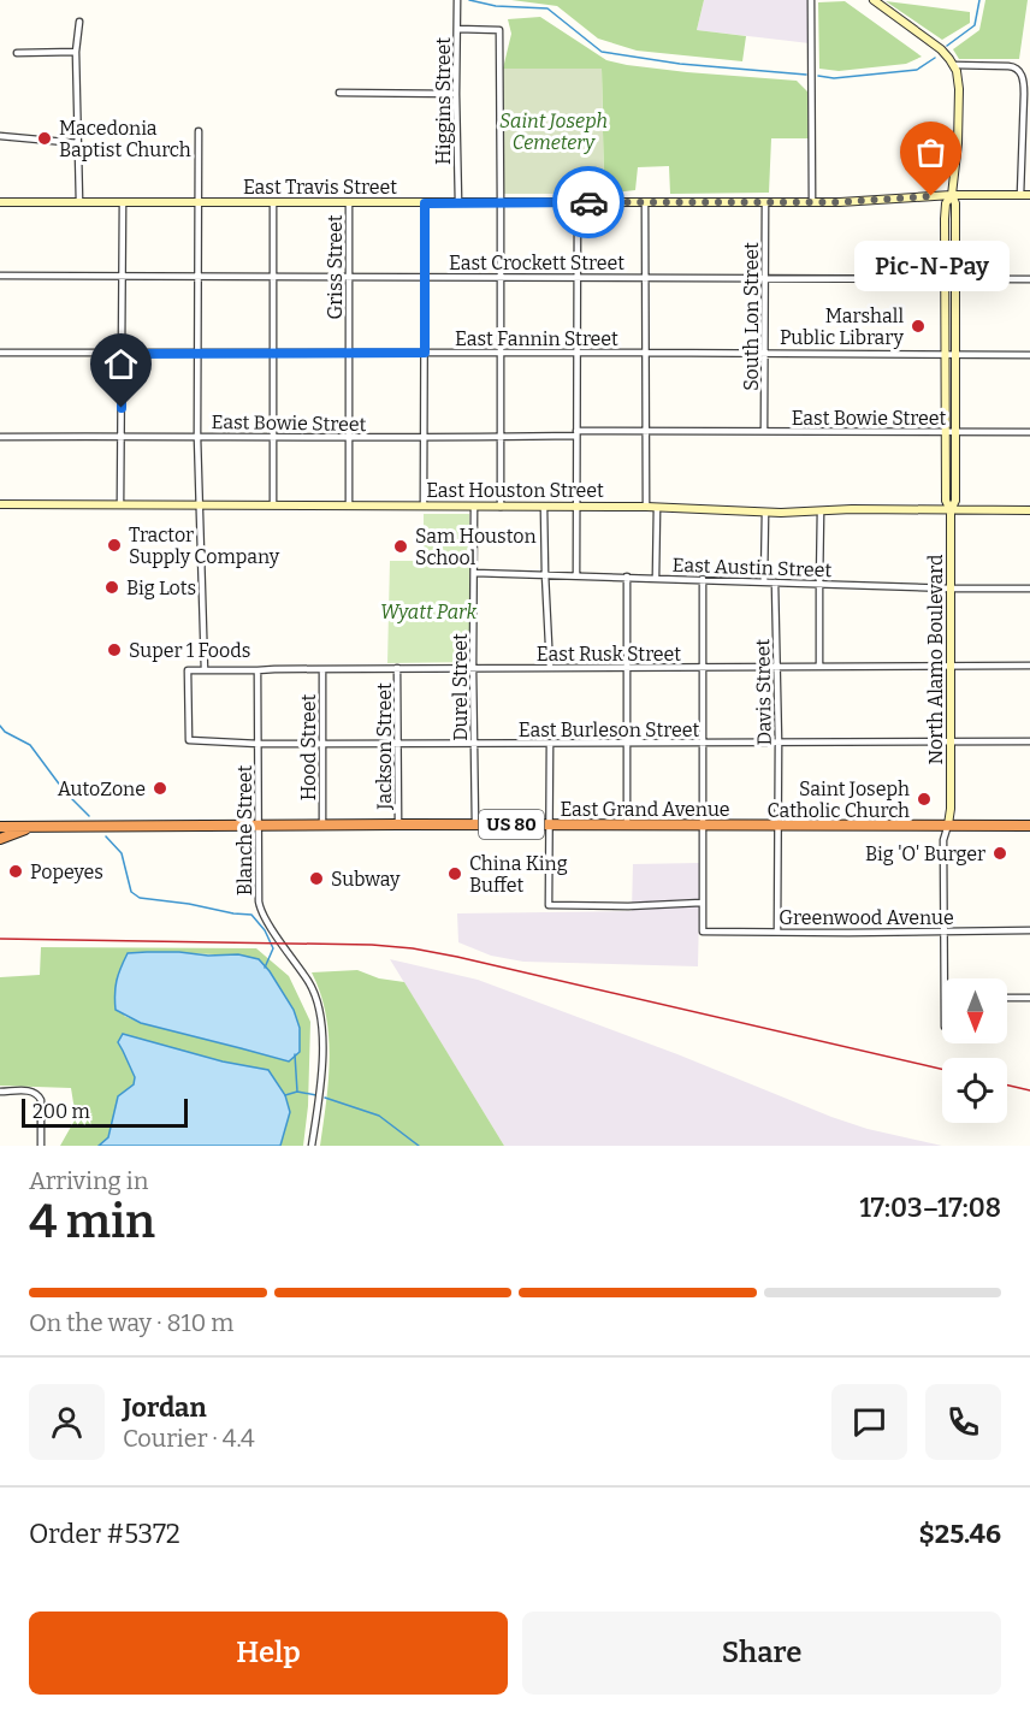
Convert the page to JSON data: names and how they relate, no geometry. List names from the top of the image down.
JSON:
{
  "streets": {
    "highway": ["East Grand Avenue", "US 80"],
    "street": [
      "Higgins Street",
      "East Travis Street",
      "East Crockett Street",
      "Griss Street",
      "South Lon Street",
      "East Fannin Street",
      "East Bowie Street",
      "East Houston Street",
      "East Austin Street",
      "East Rusk Street",
      "North Alamo Boulevard",
      "Durel Street",
      "Davis Street",
      "East Burleson Street",
      "Jackson Street",
      "Hood Street",
      "Blanche Street",
      "Greenwood Avenue"
    ]
  },
  "crossings": [
    ["Higgins Street", "East Travis Street"],
    ["East Travis Street", "Griss Street"],
    ["East Travis Street", "South Lon Street"],
    ["East Crockett Street", "Griss Street"],
    ["East Crockett Street", "South Lon Street"],
    ["Griss Street", "East Fannin Street"],
    ["Griss Street", "East Bowie Street"],
    ["Griss Street", "East Houston Street"],
    ["South Lon Street", "East Fannin Street"],
    ["South Lon Street", "East Bowie Street"],
    ["East Houston Street", "North Alamo Boulevard"],
    ["East Houston Street", "Durel Street"],
    ["East Austin Street", "North Alamo Boulevard"],
    ["East Austin Street", "Durel Street"],
    ["East Austin Street", "Davis Street"],
    ["East Rusk Street", "North Alamo Boulevard"],
    ["East Rusk Street", "Durel Street"],
    ["East Rusk Street", "Davis Street"],
    ["East Rusk Street", "East Burleson Street"],
    ["East Rusk Street", "Jackson Street"],
    ["East Rusk Street", "Hood Street"],
    ["East Rusk Street", "Blanche Street"],
    ["North Alamo Boulevard", "East Burleson Street"],
    ["North Alamo Boulevard", "East Grand Avenue"],
    ["North Alamo Boulevard", "Greenwood Avenue"],
    ["Durel Street", "East Burleson Street"],
    ["Durel Street", "East Grand Avenue"],
    ["Davis Street", "East Burleson Street"],
    ["Davis Street", "East Grand Avenue"],
    ["Davis Street", "Greenwood Avenue"],
    ["East Burleson Street", "Jackson Street"],
    ["East Burleson Street", "Hood Street"],
    ["East Burleson Street", "Blanche Street"],
    ["Jackson Street", "East Grand Avenue"],
    ["Hood Street", "East Grand Avenue"],
    ["East Grand Avenue", "Blanche Street"]
  ],
  "parks": ["Saint Joseph Cemetery", "Wyatt Park"],
  "places": [
    "Macedonia Baptist Church",
    "Pic-N-Pay",
    "Marshall Public Library",
    "Tractor Supply Company",
    "Sam Houston School",
    "Big Lots",
    "Super 1 Foods",
    "AutoZone",
    "Saint Joseph Catholic Church",
    "Big 'O' Burger",
    "Popeyes",
    "China King Buffet",
    "Subway"
  ],
  "scale_bar": "200 m",
  "north": "bottom",
  "page": {
    "bubble": "Pic-N-Pay",
    "scale": "200 m",
    "heading": ["4 min", "Arriving in", "17:03–17:08"],
    "panel": [
      "Jordan",
      "Courier · 4.4",
      "Order #5372",
      "$25.46"
    ],
    "bar": "On the way · 810 m",
    "buttons": ["Help", "Share"]
  }
}
